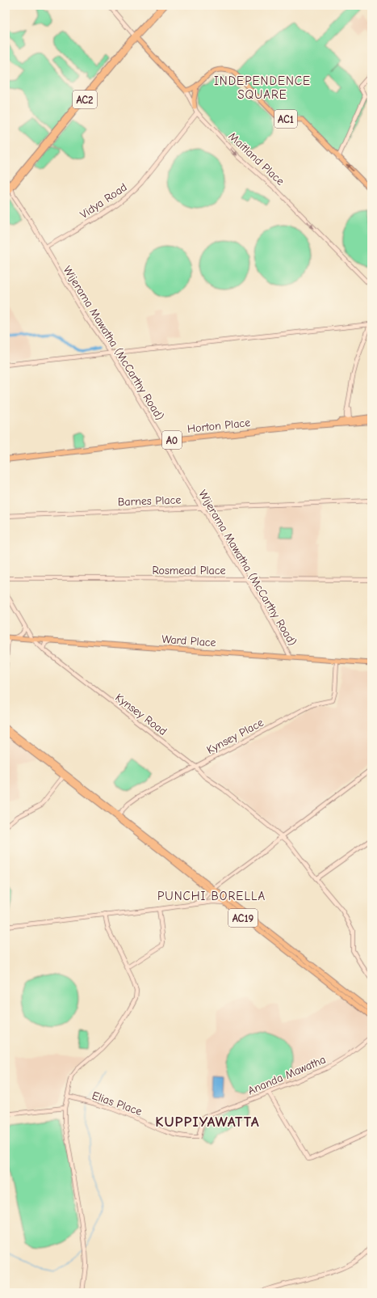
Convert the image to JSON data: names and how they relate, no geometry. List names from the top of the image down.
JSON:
{
  "streets": {
    "highway": ["Horton Place", "A0"],
    "main road": [
      "AC2",
      "AC1",
      "Maitland Place",
      "Ward Place",
      "AC19"
    ],
    "street": [
      "Vidya Road",
      "Wijerama Mawatha (McCarthy Road)",
      "Barnes Place",
      "Rosmead Place",
      "Kynsey Road",
      "Kynsey Place",
      "Ananda Mawatha",
      "Elias Place"
    ]
  },
  "crossings": [
    ["AC2", "Maitland Place"],
    ["AC2", "Wijerama Mawatha (McCarthy Road)"],
    ["Maitland Place", "Vidya Road"],
    ["Vidya Road", "Wijerama Mawatha (McCarthy Road)"],
    ["Wijerama Mawatha (McCarthy Road)", "Horton Place"],
    ["Wijerama Mawatha (McCarthy Road)", "Barnes Place"],
    ["Wijerama Mawatha (McCarthy Road)", "Rosmead Place"],
    ["Wijerama Mawatha (McCarthy Road)", "Ward Place"],
    ["Ward Place", "Kynsey Road"],
    ["Ward Place", "Kynsey Place"],
    ["Kynsey Road", "Kynsey Place"],
    ["Kynsey Place", "AC19"],
    ["Ananda Mawatha", "Elias Place"]
  ],
  "one_way": ["Maitland Place"],
  "districts": ["INDEPENDENCE SQUARE", "PUNCHI BORELLA", "KUPPIYAWATTA"]
}
